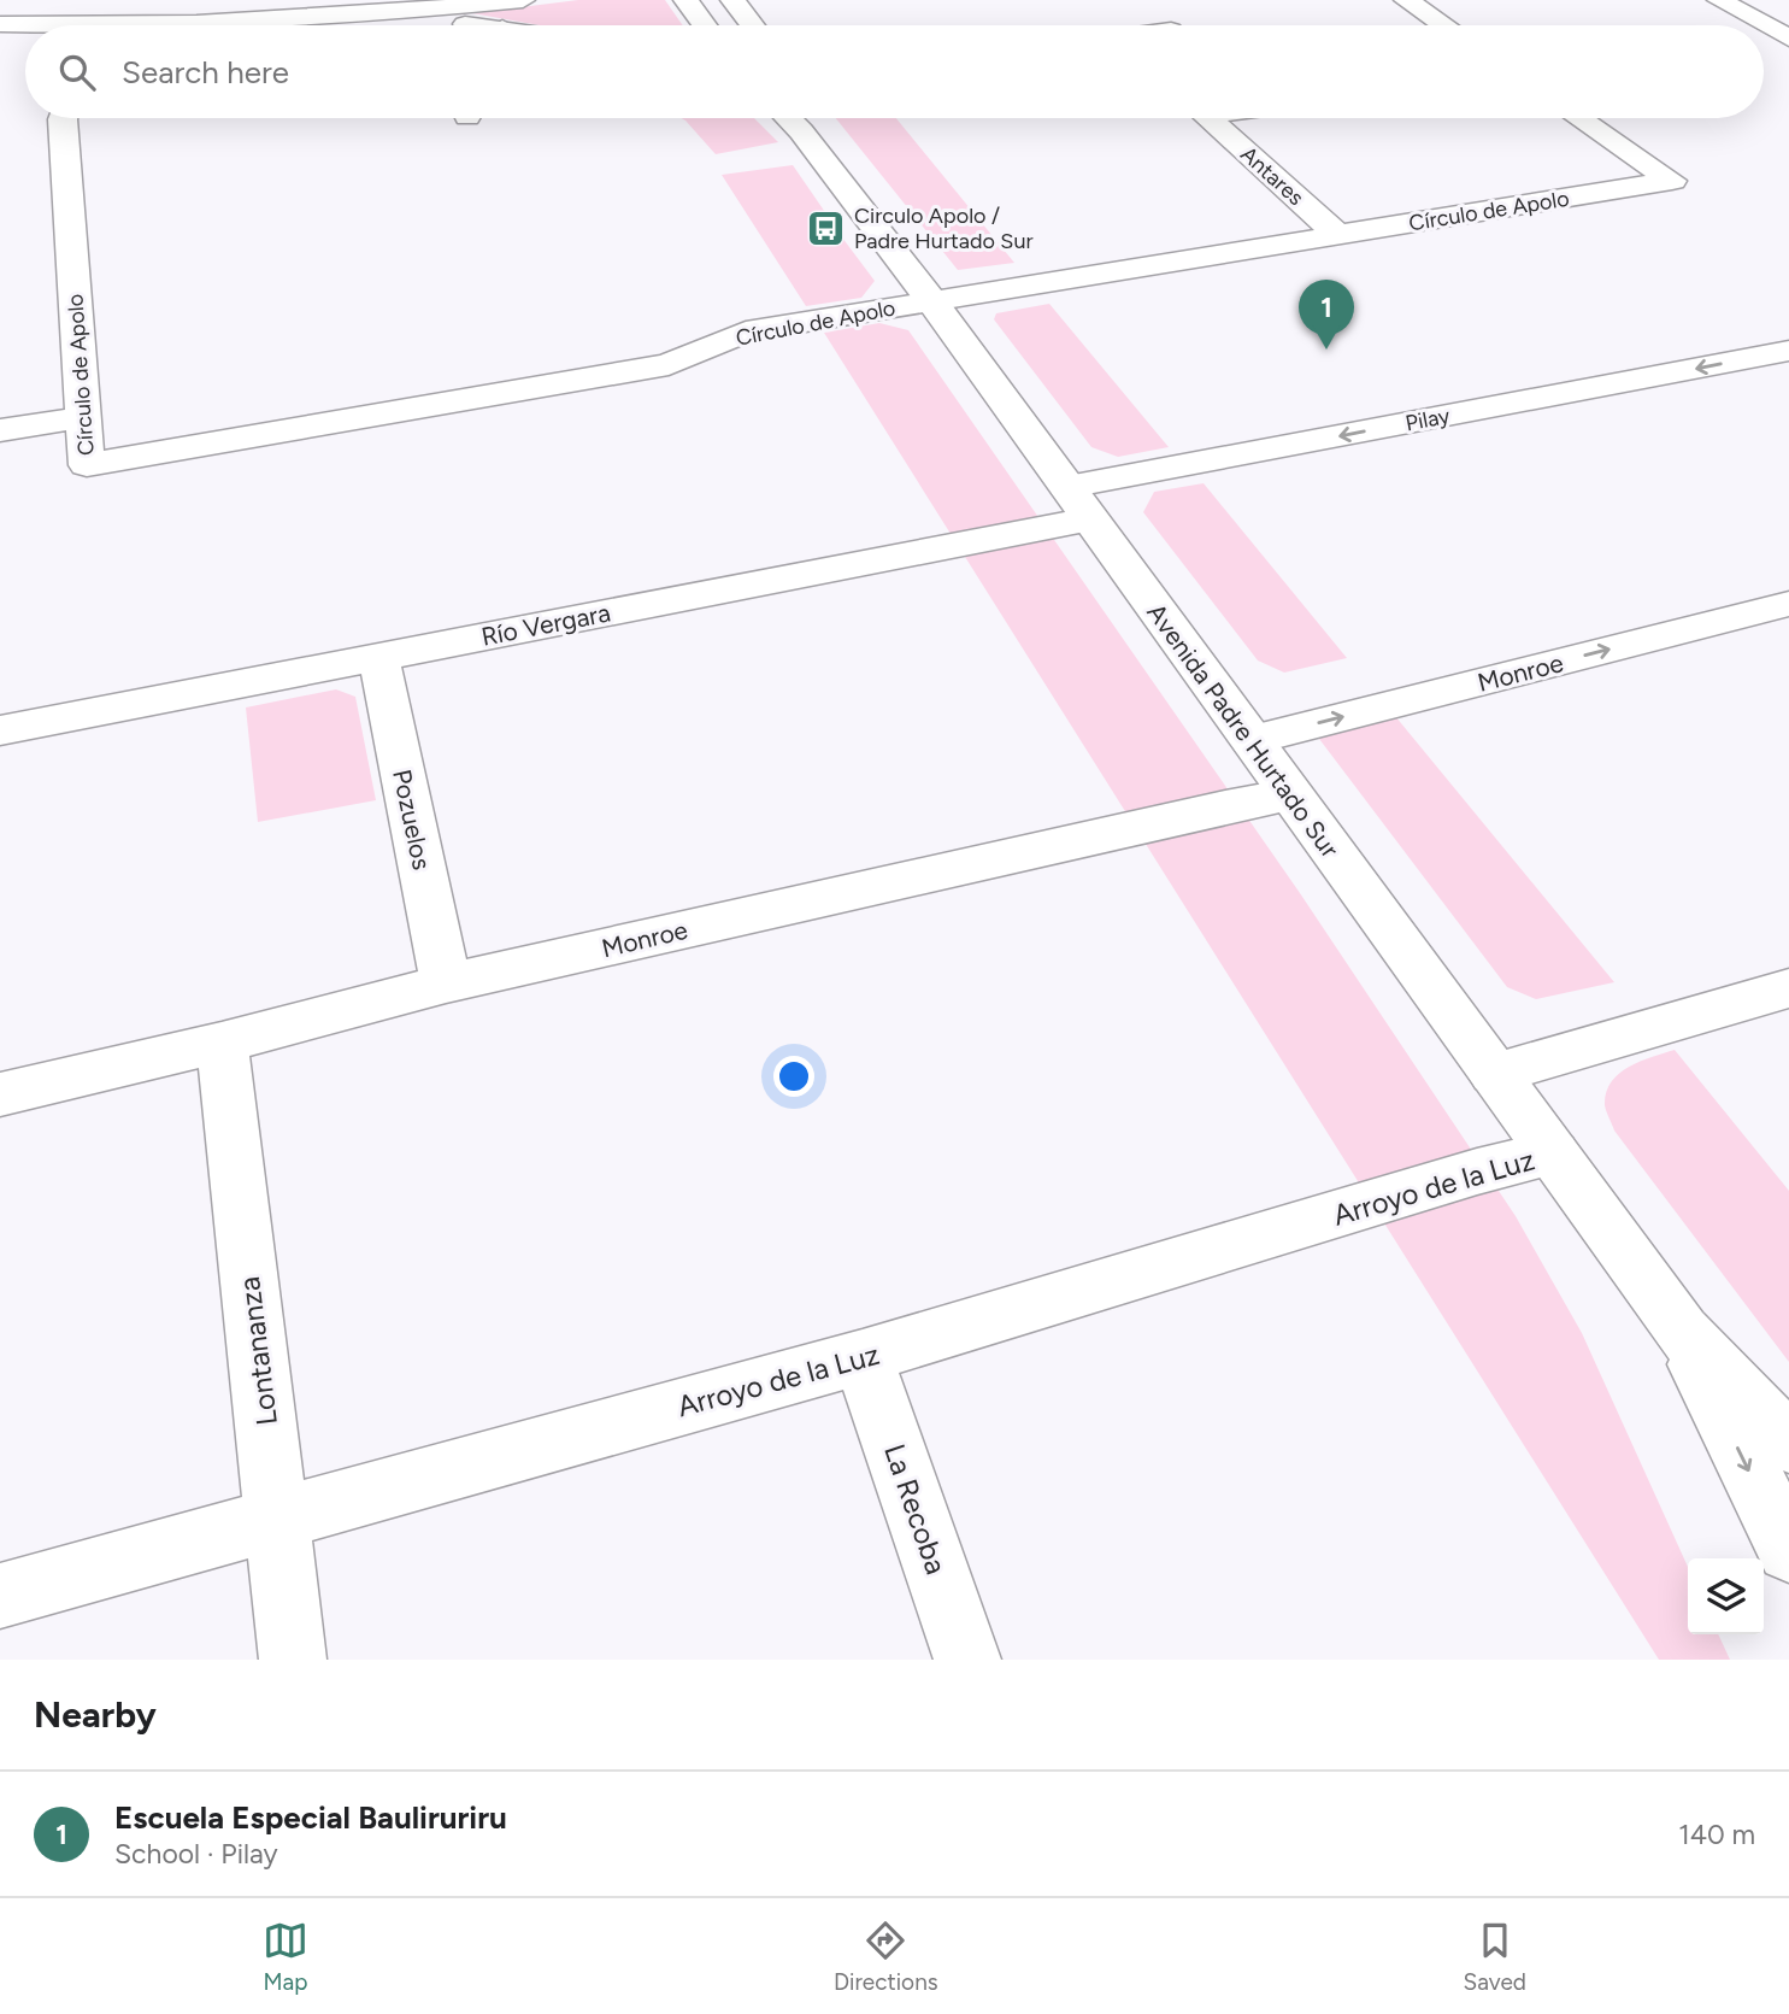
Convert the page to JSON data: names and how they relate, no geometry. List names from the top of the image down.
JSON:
{
  "streets": {
    "street": [
      "Antares",
      "Círculo de Apolo",
      "Pilay",
      "Río Vergara",
      "Monroe",
      "Avenida Padre Hurtado Sur",
      "Pozuelos",
      "Arroyo de la Luz",
      "Lontananza",
      "La Recoba"
    ]
  },
  "crossings": [
    ["Antares", "Círculo de Apolo"],
    ["Círculo de Apolo", "Avenida Padre Hurtado Sur"],
    ["Pilay", "Río Vergara"],
    ["Pilay", "Avenida Padre Hurtado Sur"],
    ["Río Vergara", "Avenida Padre Hurtado Sur"],
    ["Río Vergara", "Pozuelos"],
    ["Monroe", "Avenida Padre Hurtado Sur"],
    ["Monroe", "Pozuelos"],
    ["Monroe", "Lontananza"],
    ["Avenida Padre Hurtado Sur", "Arroyo de la Luz"],
    ["Arroyo de la Luz", "Lontananza"],
    ["Arroyo de la Luz", "La Recoba"]
  ],
  "one_way": ["Pilay"],
  "places": {
    "bus stop": ["Circulo Apolo / Padre Hurtado Sur"]
  },
  "page": {
    "search": "Search here",
    "pins": "1",
    "heading": "Nearby",
    "list": [
      {
        "mark": "1",
        "name": "Escuela Especial Bauliruriru",
        "note": "School · Pilay",
        "value": "140 m"
      }
    ],
    "nav": ["Map", "Directions", "Saved"]
  }
}
